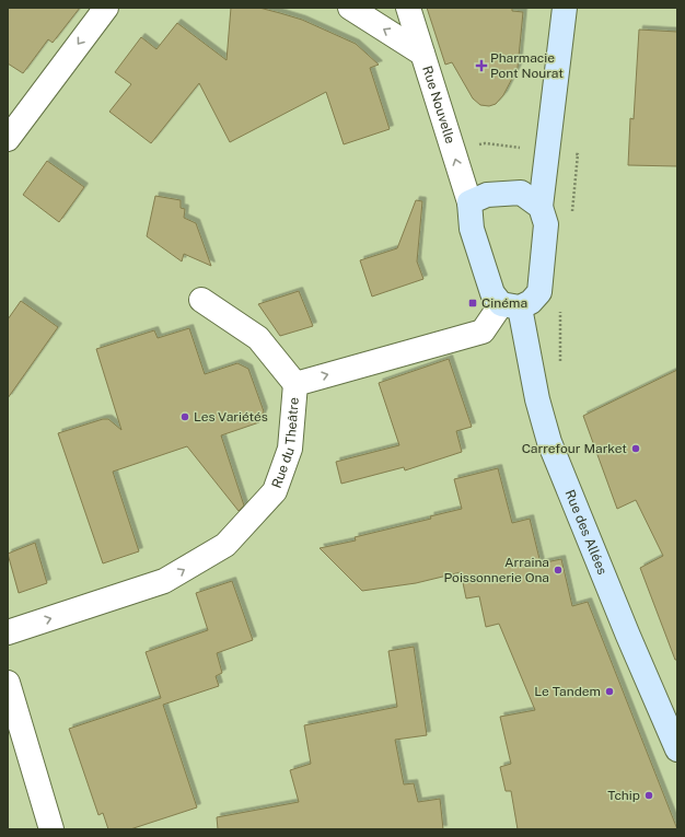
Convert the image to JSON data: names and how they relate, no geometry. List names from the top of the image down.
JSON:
{
  "streets": {
    "street": ["Rue Nouvelle", "Rue du Theâtre", "Rue des Allées"]
  },
  "crossings": [
    ["Rue du Theâtre", "Rue des Allées"]
  ],
  "one_way": ["Rue du Theâtre"],
  "places": {
    "health": ["Pharmacie Pont Nourat"],
    "transit": ["Cinéma"],
    "other": [
      "Les Variétés",
      "Carrefour Market",
      "Arraina Poissonnerie Ona",
      "Le Tandem",
      "Tchip"
    ]
  }
}
